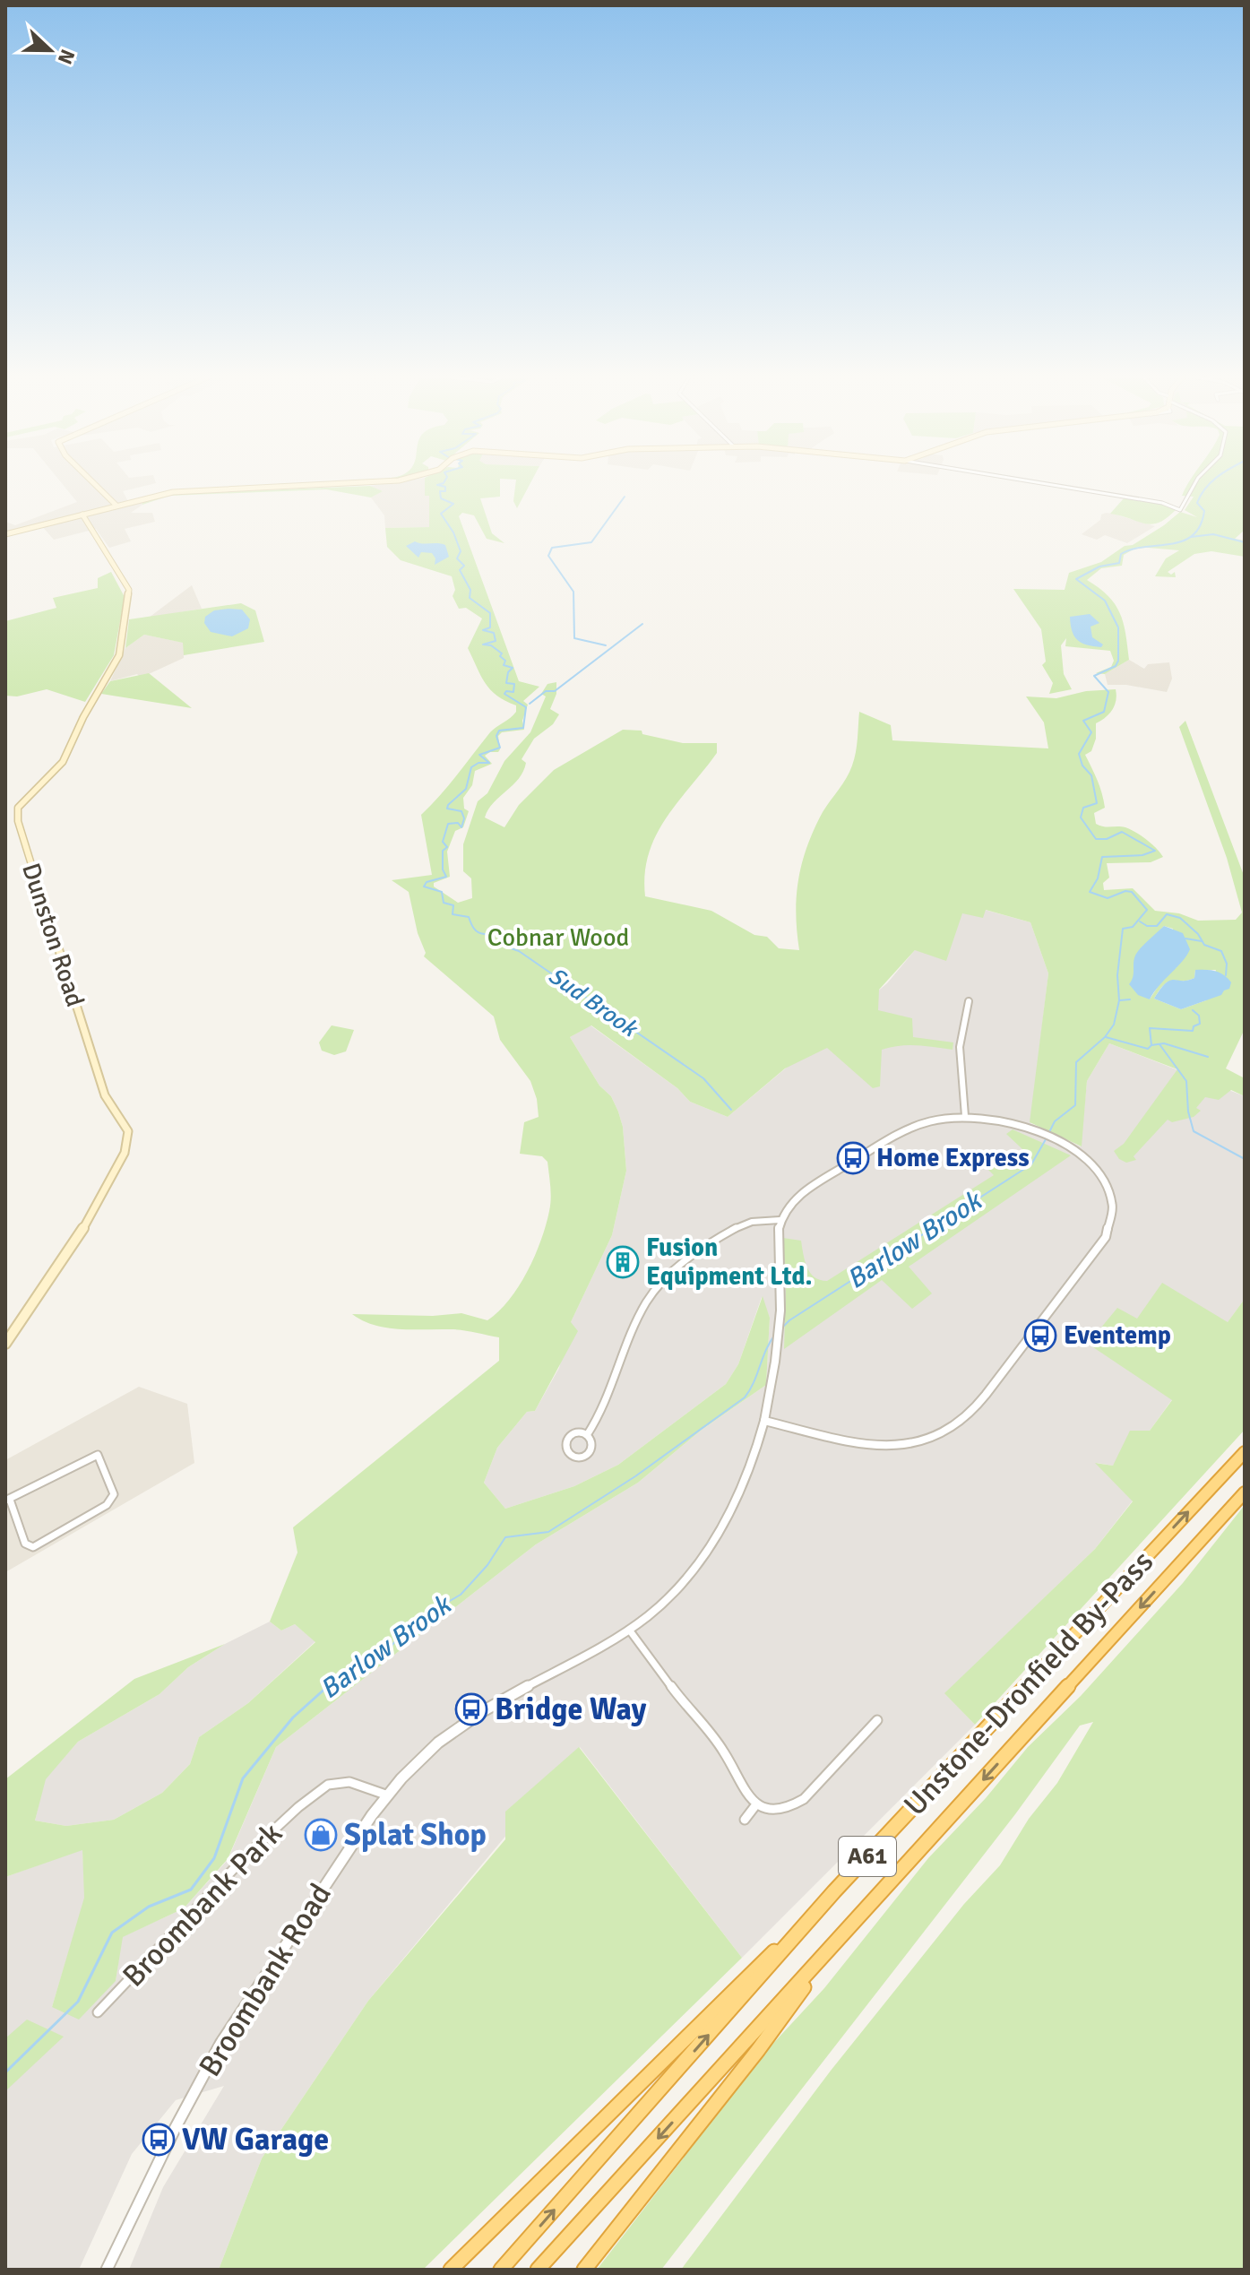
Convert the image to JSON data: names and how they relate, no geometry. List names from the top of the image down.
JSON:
{
  "streets": {
    "highway": ["Unstone-Dronfield By-Pass", "A61"],
    "main road": ["Dunston Road"],
    "street": ["Broombank Park", "Broombank Road"]
  },
  "crossings": [
    ["Unstone-Dronfield By-Pass", "A61"],
    ["Broombank Park", "Broombank Road"]
  ],
  "water": ["Sud Brook", "Barlow Brook"],
  "parks": ["Cobnar Wood"],
  "places": {
    "bus stop": [
      "Home Express",
      "Eventemp",
      "Bridge Way",
      "VW Garage"
    ],
    "building": ["Fusion Equipment Ltd."],
    "shop": ["Splat Shop"]
  },
  "north": "right"
}
